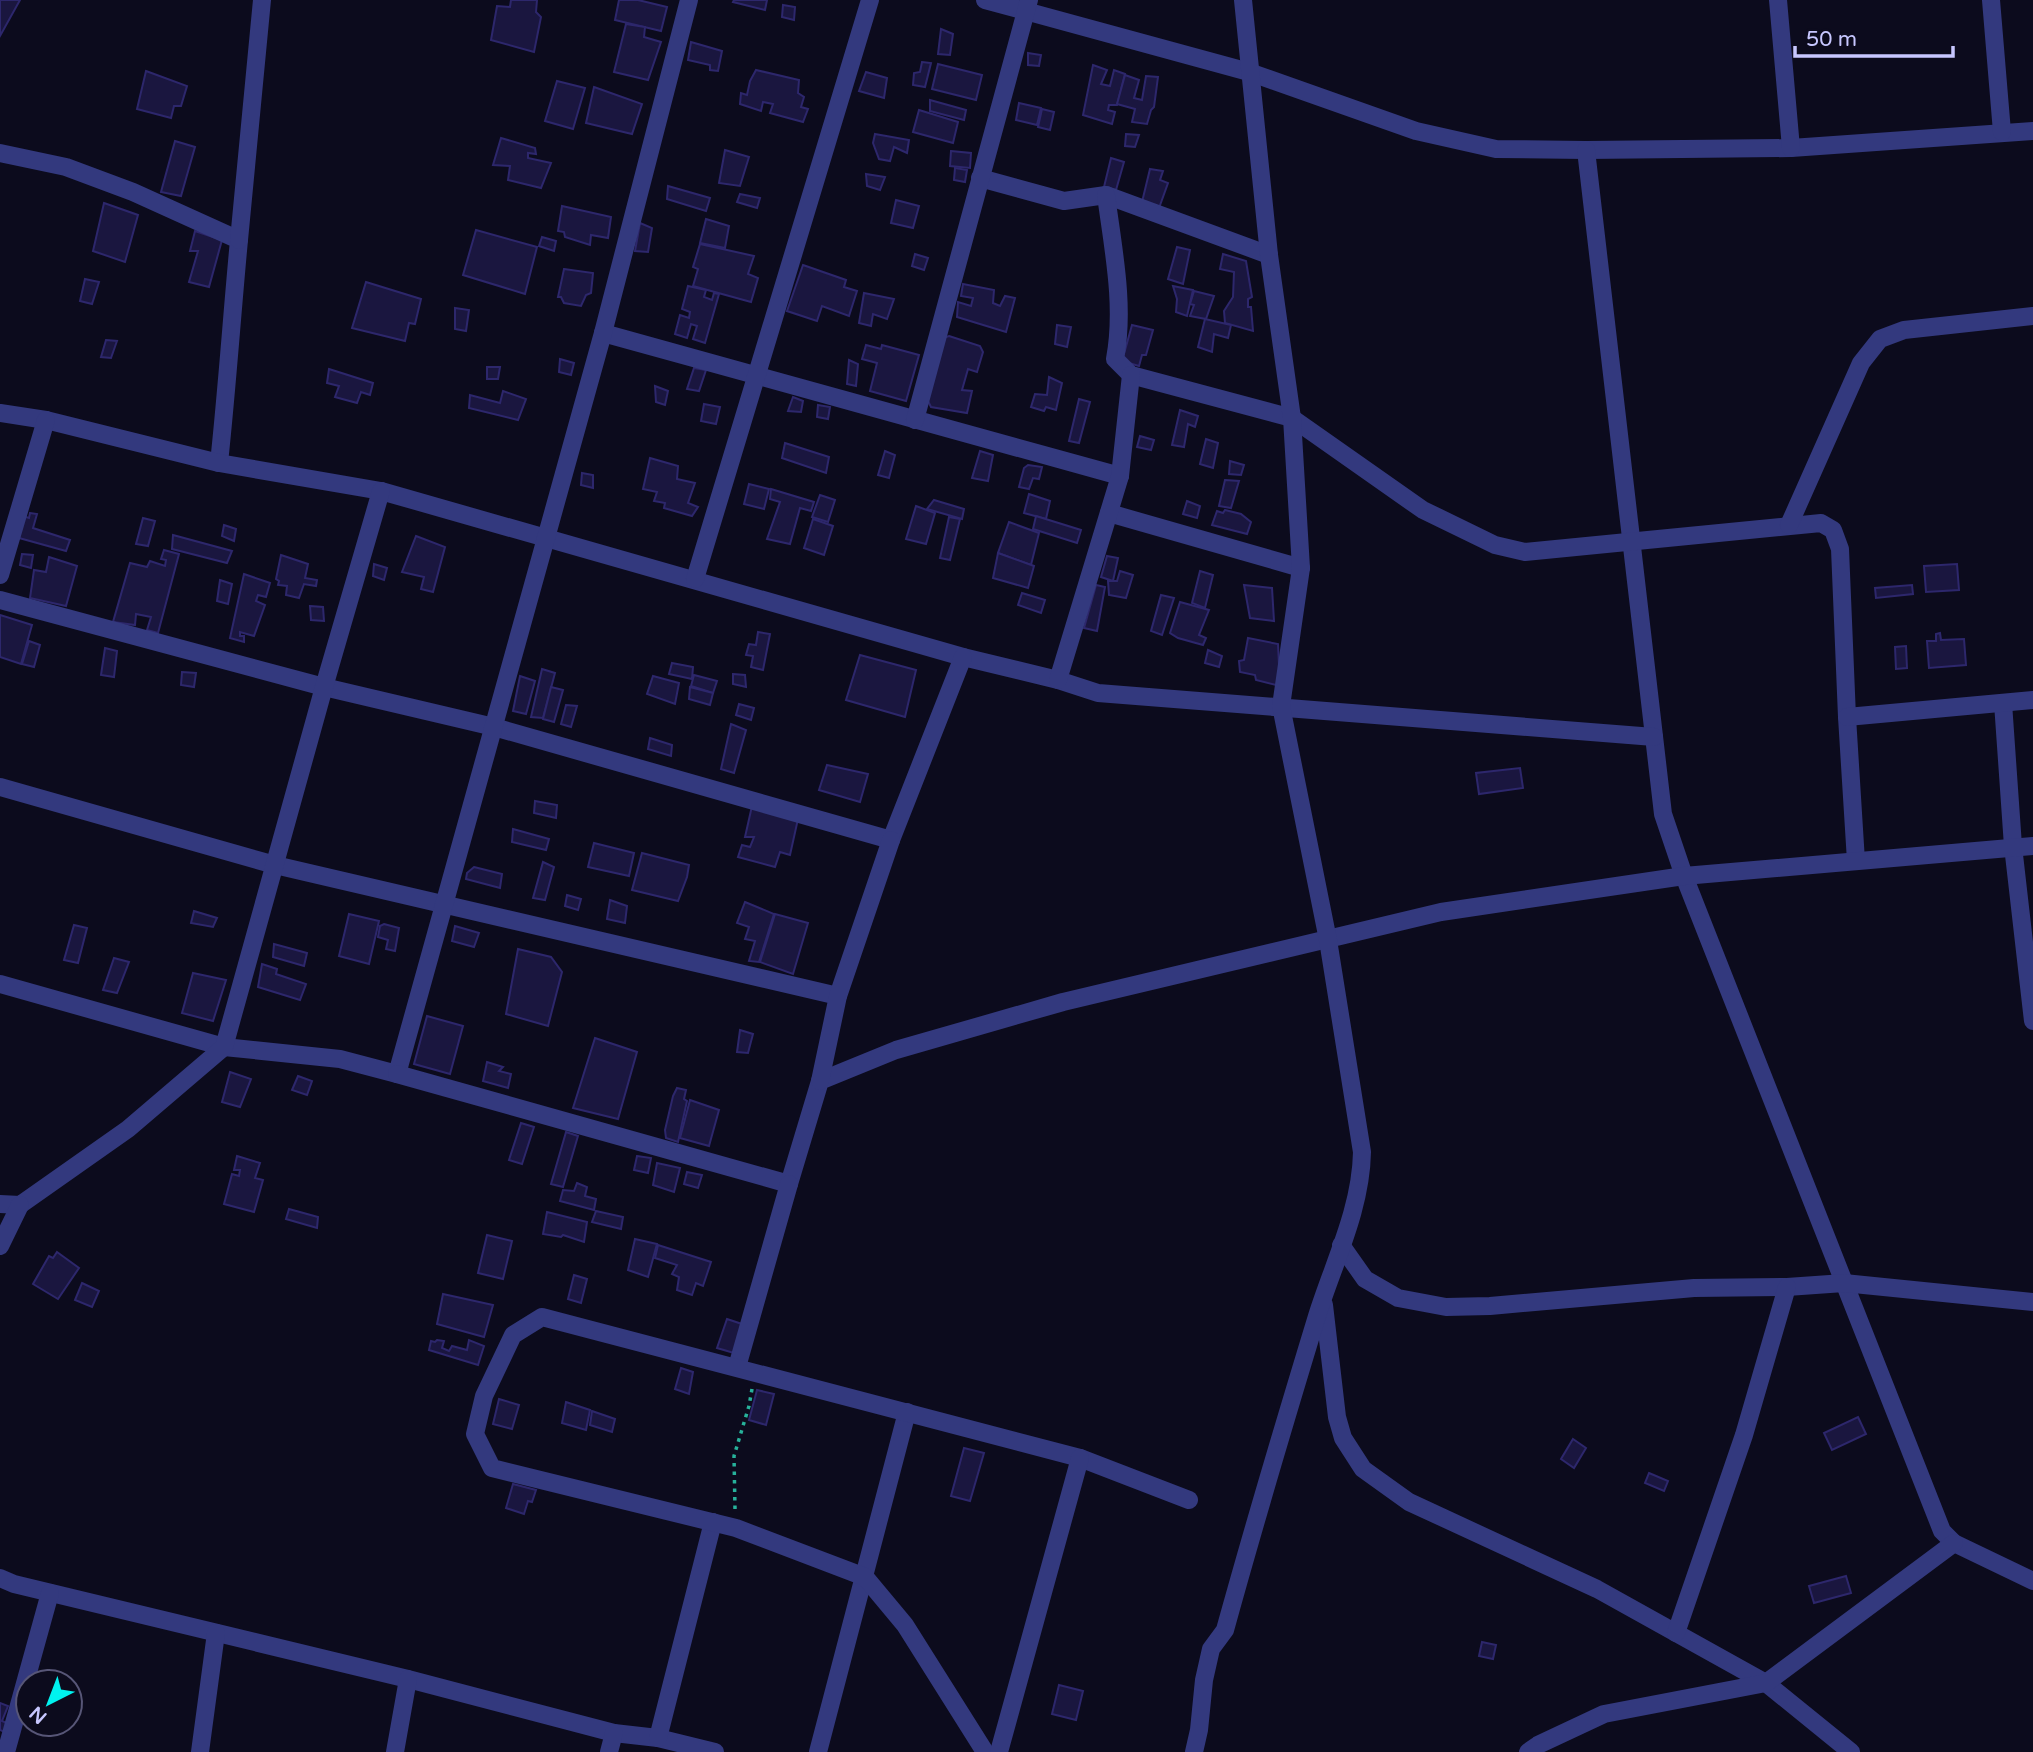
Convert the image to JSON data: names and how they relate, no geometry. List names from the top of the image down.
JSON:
{
  "scale_bar": "50 m",
  "north": "bottom left"
}
